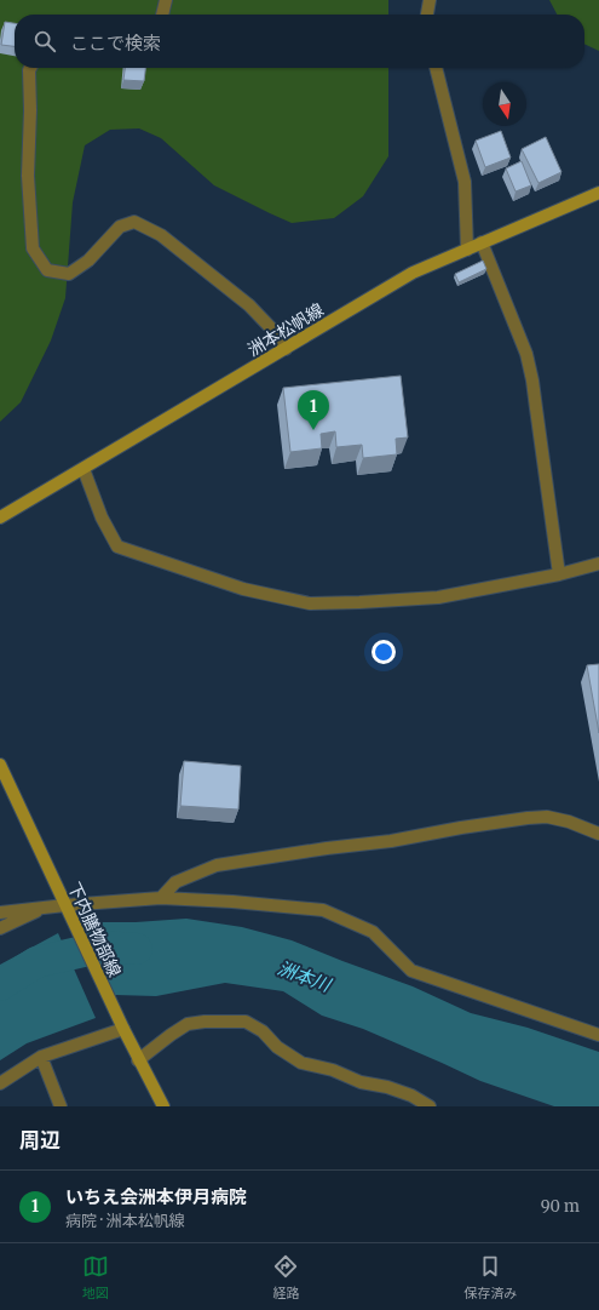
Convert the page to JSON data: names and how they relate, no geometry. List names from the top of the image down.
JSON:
{
  "streets": {
    "main road": ["洲本松帆線", "下内膳物部線"]
  },
  "water": ["洲本川"],
  "north": "bottom",
  "page": {
    "search": "ここで検索",
    "pins": "1",
    "heading": "周辺",
    "list": [
      {
        "mark": "1",
        "name": "いちえ会洲本伊月病院",
        "note": "病院 · 洲本松帆線",
        "value": "90 m"
      }
    ],
    "nav": ["地図", "経路", "保存済み"]
  }
}
